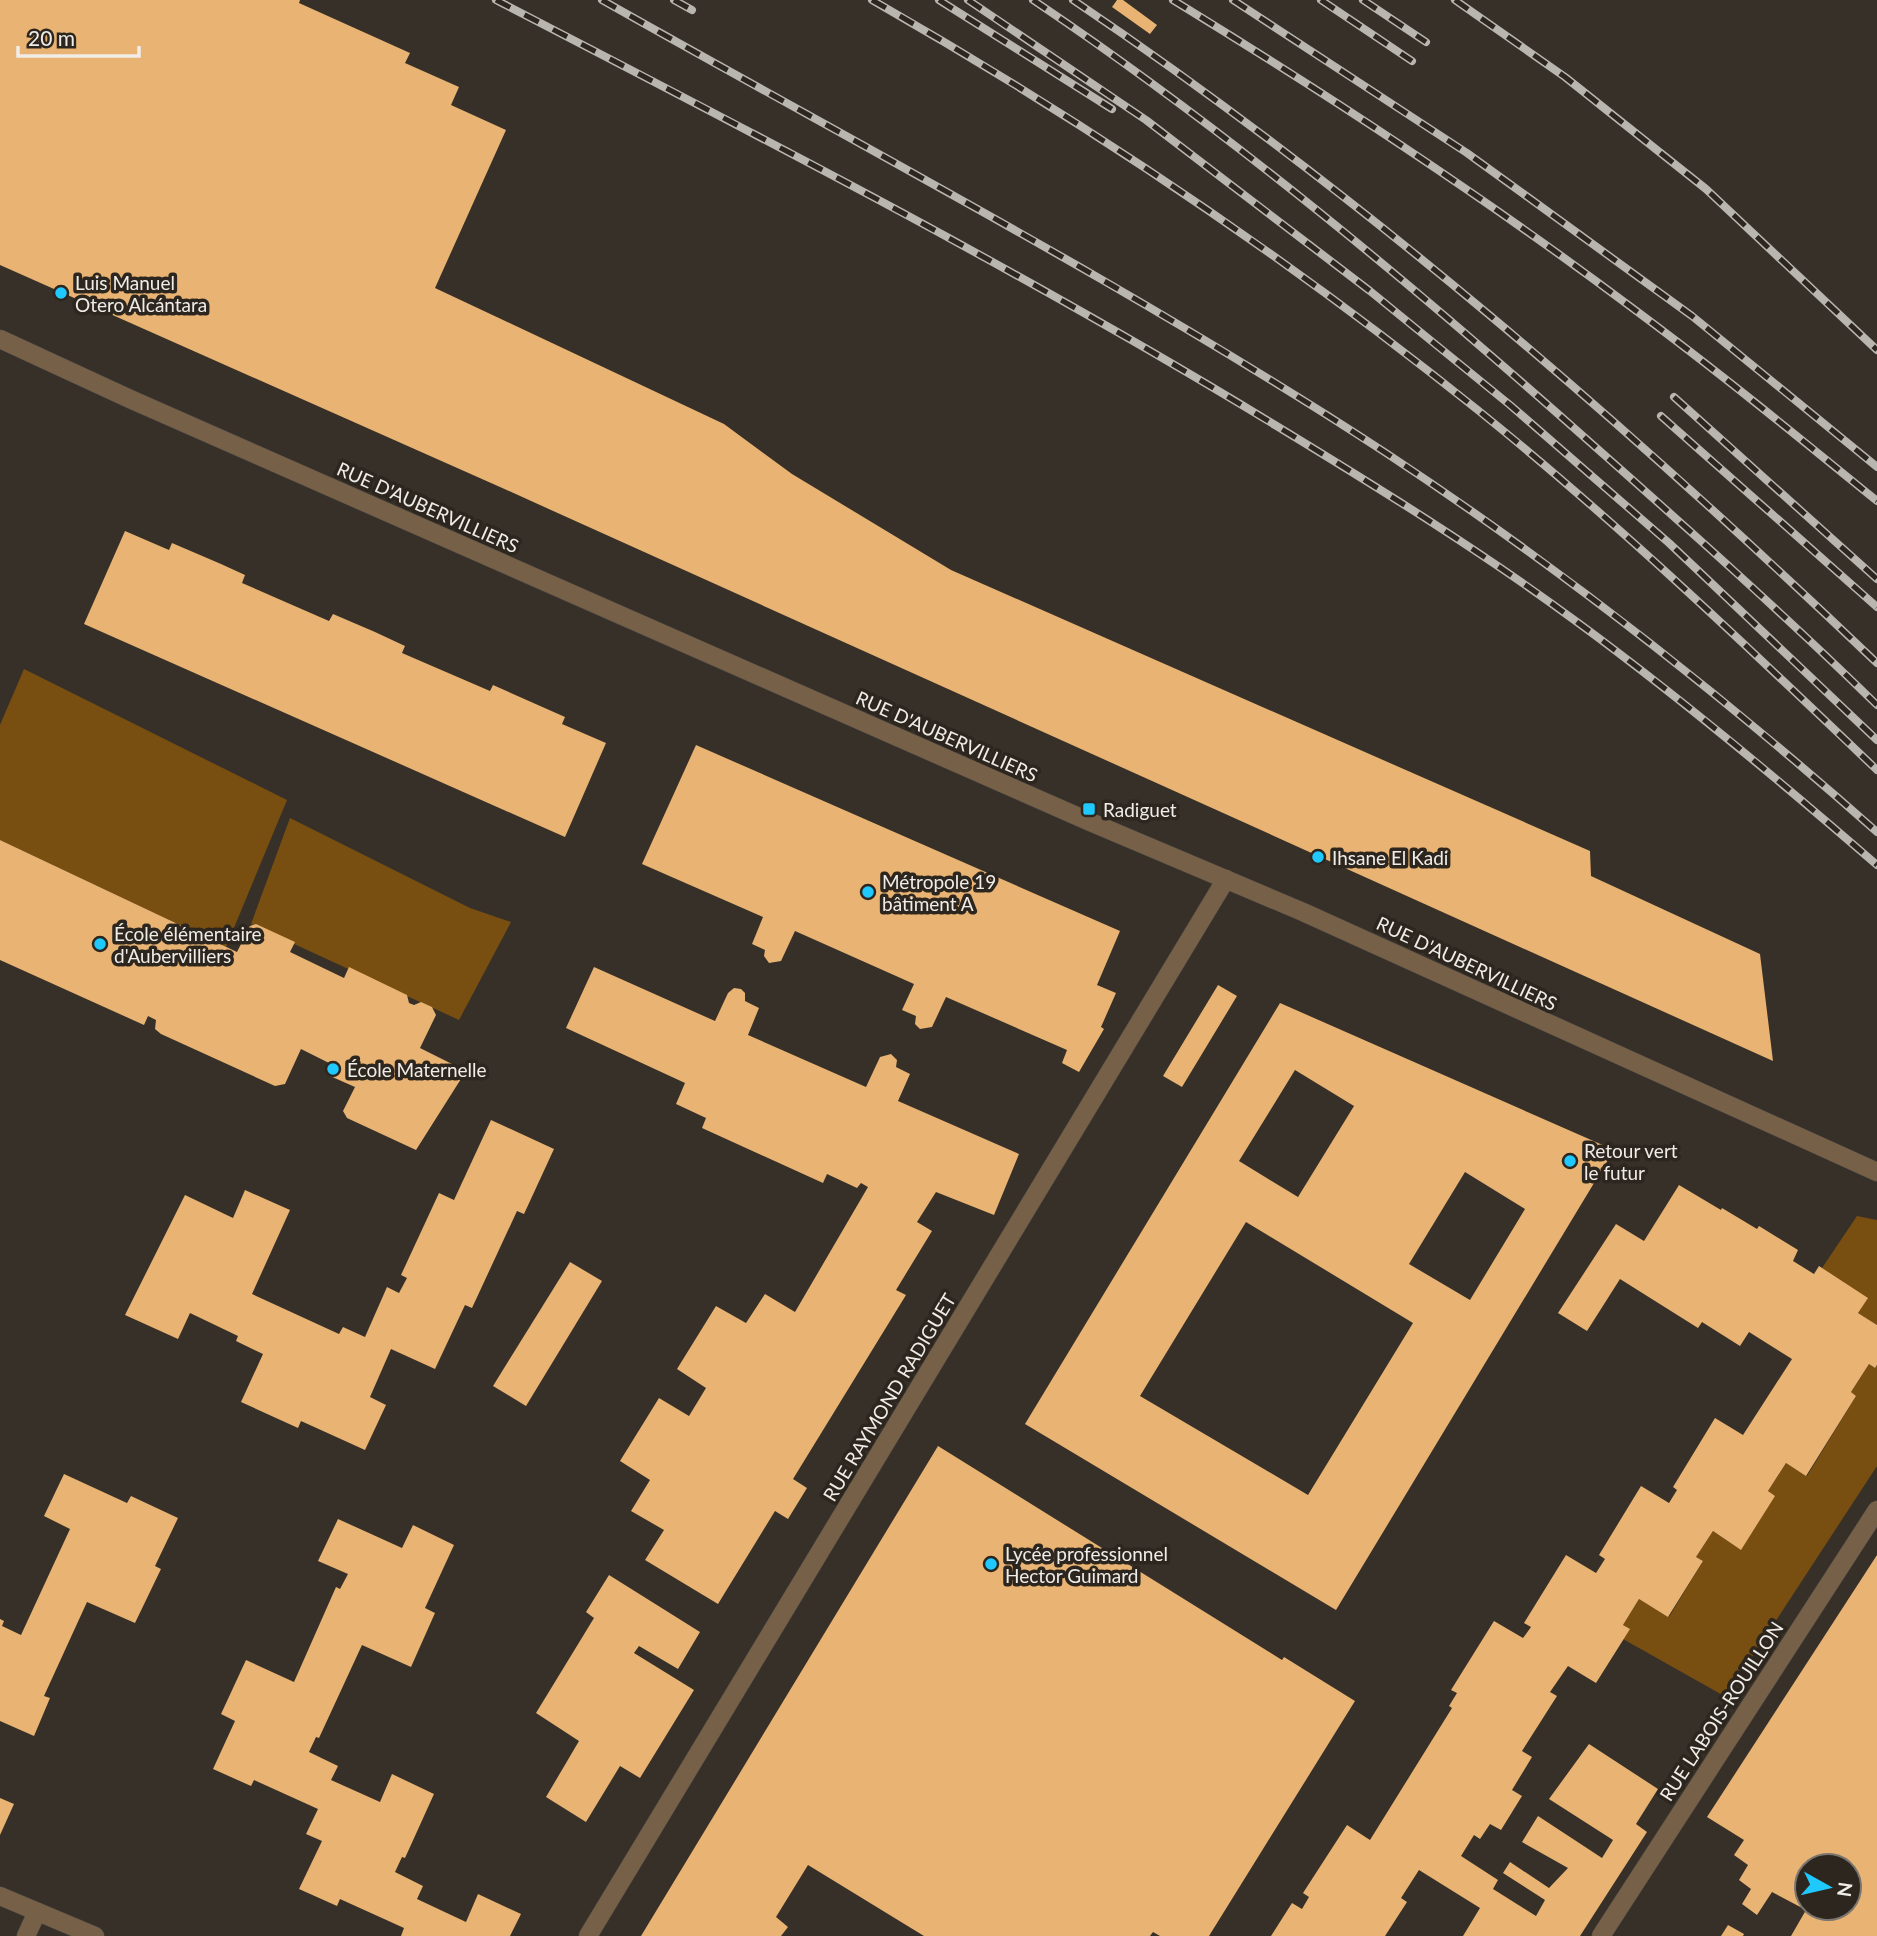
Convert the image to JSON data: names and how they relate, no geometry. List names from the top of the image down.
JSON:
{
  "streets": {
    "street": ["RUE D'AUBERVILLIERS", "RUE RAYMOND RADIGUET", "RUE LABOIS-ROUILLON"]
  },
  "crossings": [
    ["RUE D'AUBERVILLIERS", "RUE RAYMOND RADIGUET"]
  ],
  "places": {
    "other": [
      "Luis Manuel Otero Alcántara",
      "Ihsane El Kadi",
      "Métropole 19 bâtiment A",
      "École élémentaire d'Aubervilliers",
      "École Maternelle",
      "Retour vert le futur",
      "Lycée professionnel Hector Guimard"
    ],
    "transit": ["Radiguet"]
  },
  "scale_bar": "20 m",
  "north": "right"
}
